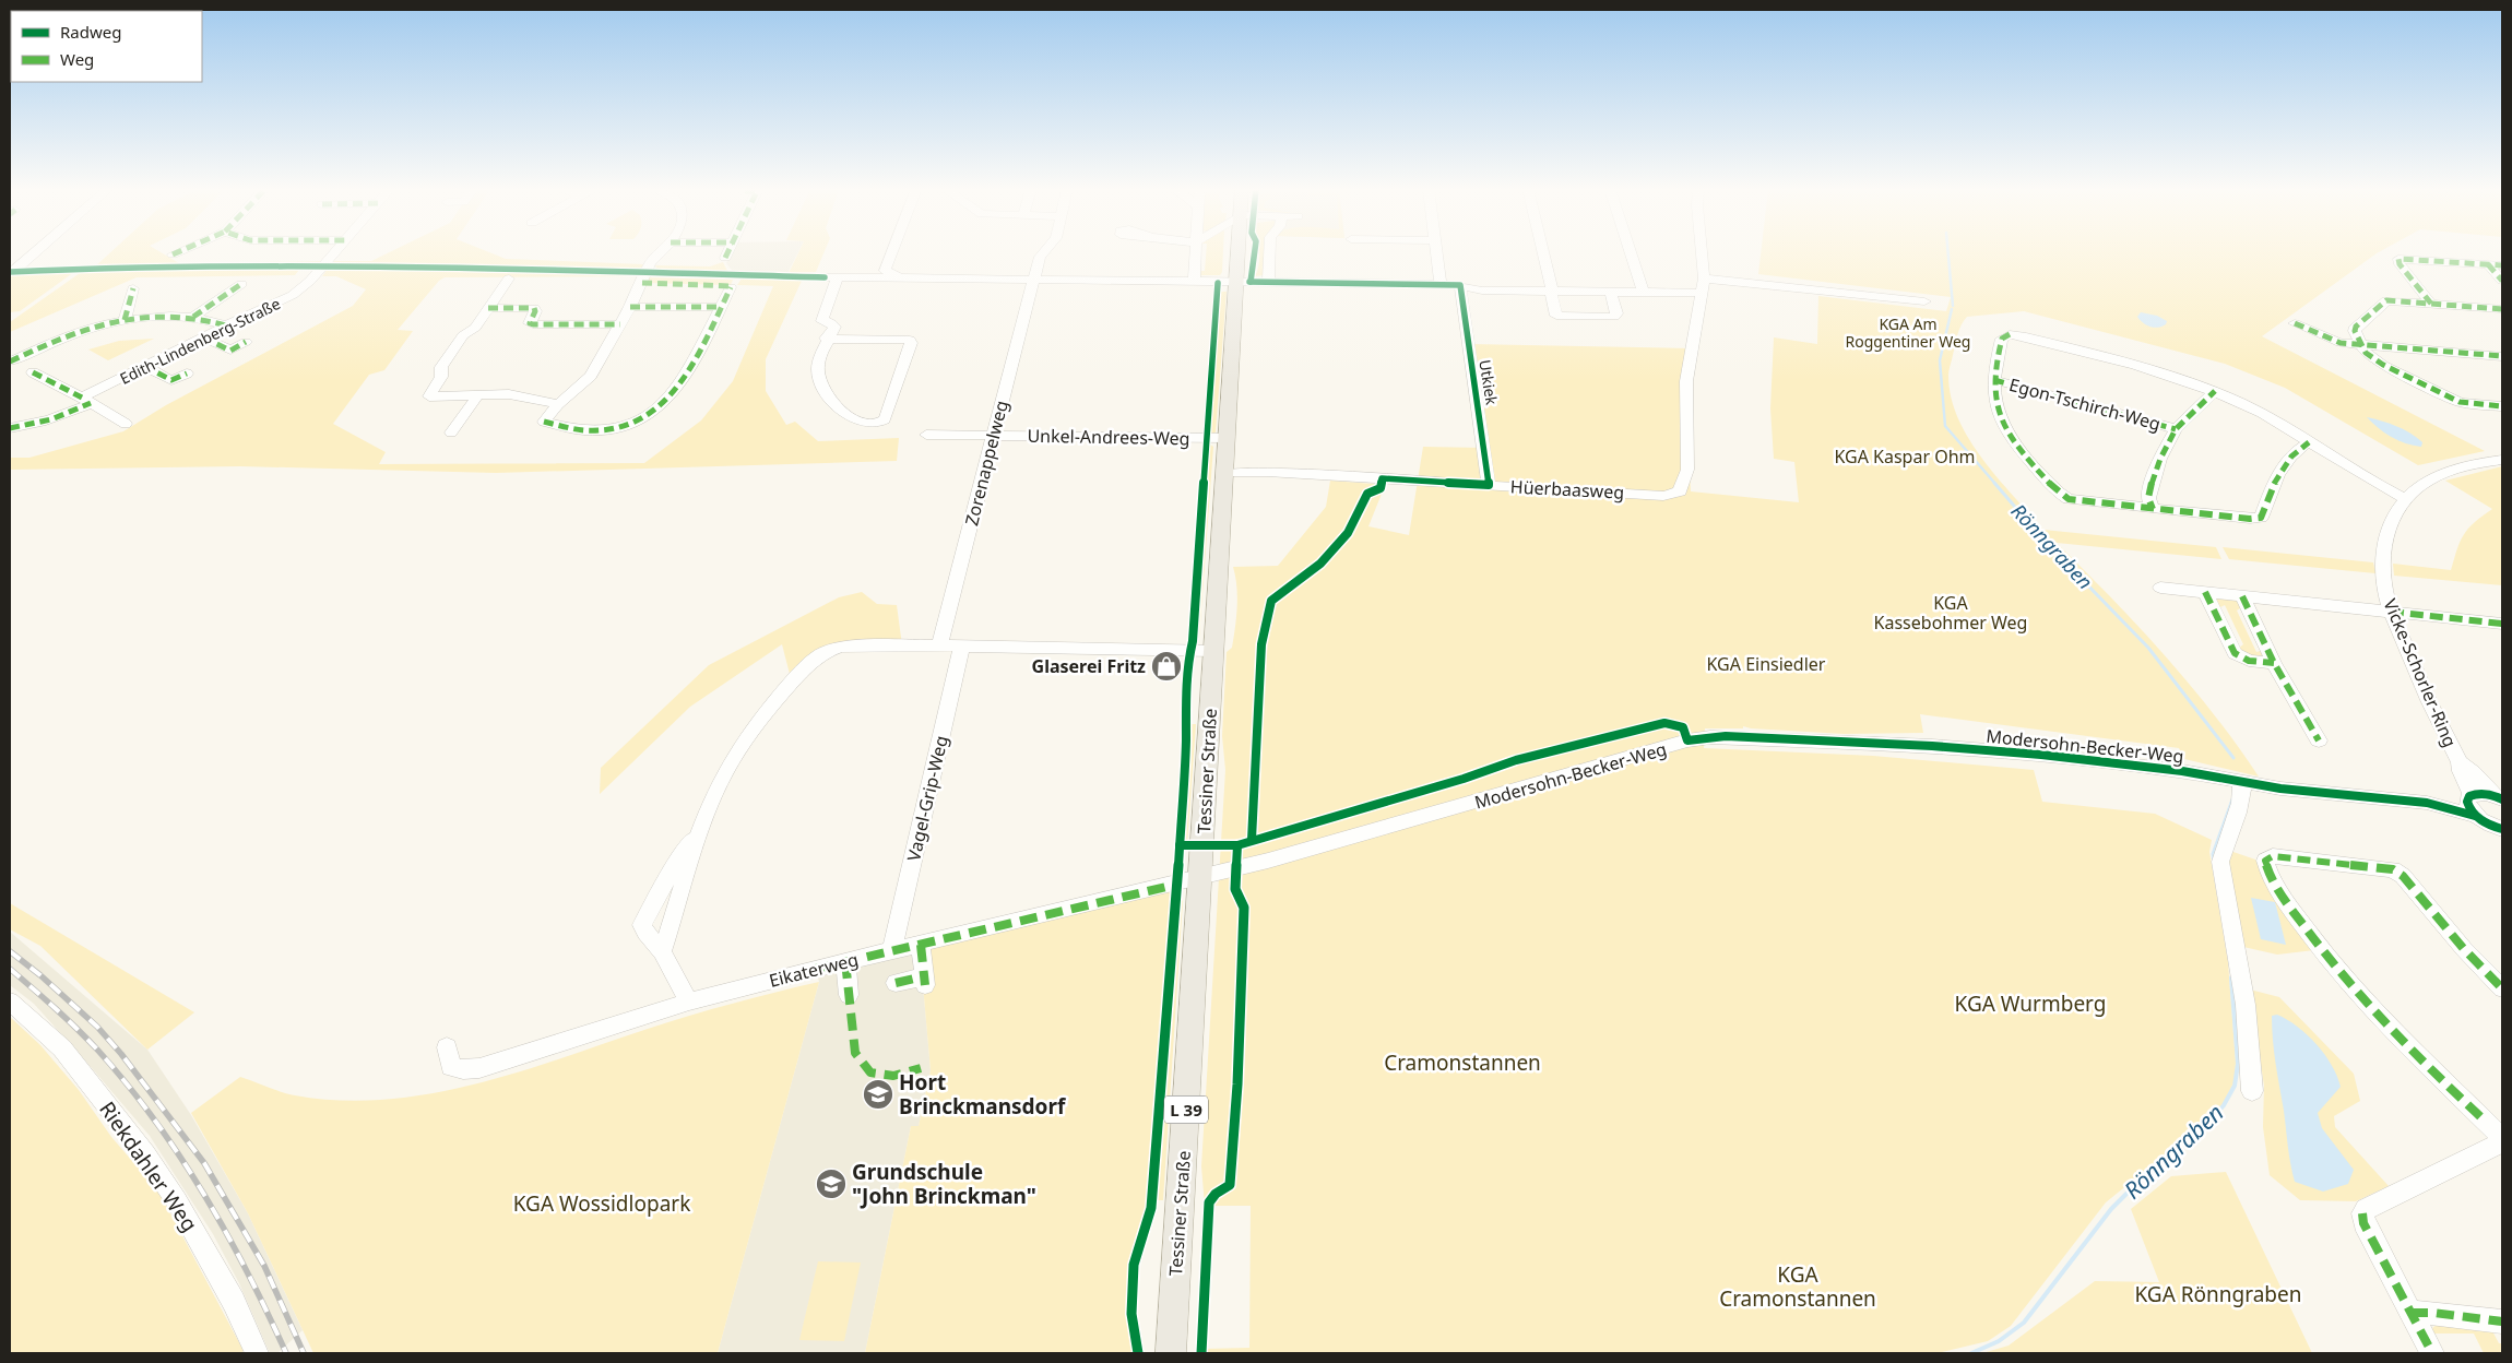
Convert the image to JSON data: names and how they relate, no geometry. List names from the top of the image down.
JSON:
{
  "streets": {
    "main road": ["Tessiner Straße", "L 39"],
    "street": [
      "Edith-Lindenberg-Straße",
      "Utkiek",
      "Egon-Tschirch-Weg",
      "Unkel-Andrees-Weg",
      "Zorenappelweg",
      "Hüerbaasweg",
      "Vicke-Schorler-Ring",
      "Modersohn-Becker-Weg",
      "Vagel-Grip-Weg",
      "Eikaterweg",
      "Riekdahler Weg"
    ]
  },
  "crossings": [
    ["Utkiek", "Hüerbaasweg"],
    ["Unkel-Andrees-Weg", "Zorenappelweg"],
    ["Unkel-Andrees-Weg", "Tessiner Straße"],
    ["Hüerbaasweg", "Tessiner Straße"],
    ["Vicke-Schorler-Ring", "Modersohn-Becker-Weg"],
    ["Modersohn-Becker-Weg", "Tessiner Straße"],
    ["Modersohn-Becker-Weg", "Eikaterweg"],
    ["Tessiner Straße", "Eikaterweg"],
    ["Vagel-Grip-Weg", "Eikaterweg"]
  ],
  "water": ["Rönngraben"],
  "parks": [
    "KGA Am Roggentiner Weg",
    "KGA Kaspar Ohm",
    "KGA Kassebohmer Weg",
    "KGA Einsiedler",
    "KGA Wurmberg",
    "Cramonstannen",
    "KGA Wossidlopark",
    "KGA Cramonstannen",
    "KGA Rönngraben"
  ],
  "places": {
    "shop": ["Glaserei Fritz"],
    "school or university": ["Hort Brinckmansdorf", "Grundschule \"John Brinckman\""]
  },
  "legend": ["Radweg", "Weg"]
}
